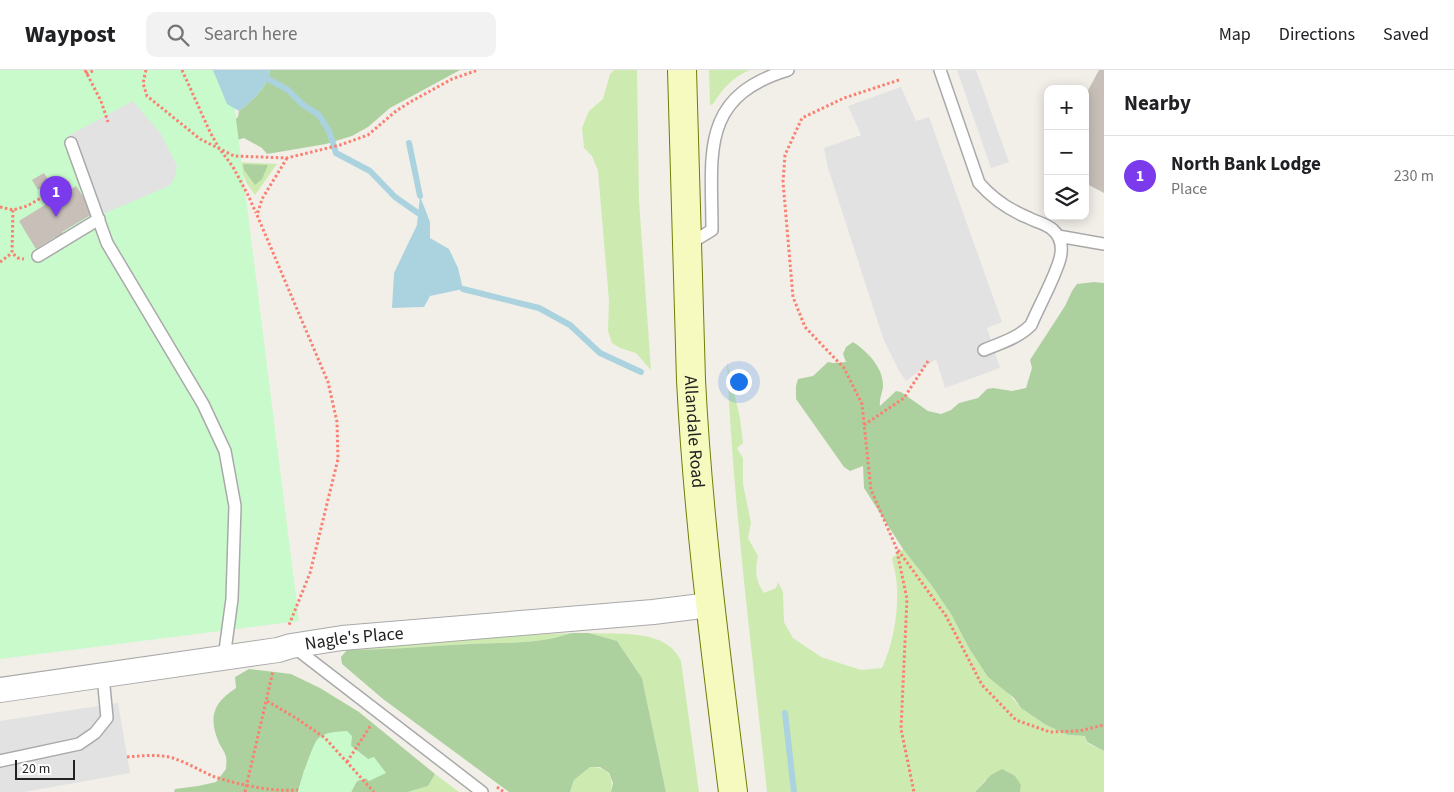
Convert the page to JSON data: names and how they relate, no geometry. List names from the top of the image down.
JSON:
{
  "streets": {
    "main road": ["Allandale Road"],
    "street": ["Nagle's Place"]
  },
  "crossings": [
    ["Allandale Road", "Nagle's Place"]
  ],
  "scale_bar": "20 m",
  "page": {
    "header": "Waypost",
    "search": "Search here",
    "nav": ["Map", "Directions", "Saved"],
    "heading": "Nearby",
    "map_buttons": ["+", "−"],
    "list": [
      {
        "mark": "1",
        "name": "North Bank Lodge",
        "note": "Place",
        "value": "230 m"
      }
    ],
    "pins": "1",
    "scale": "20 m"
  }
}
